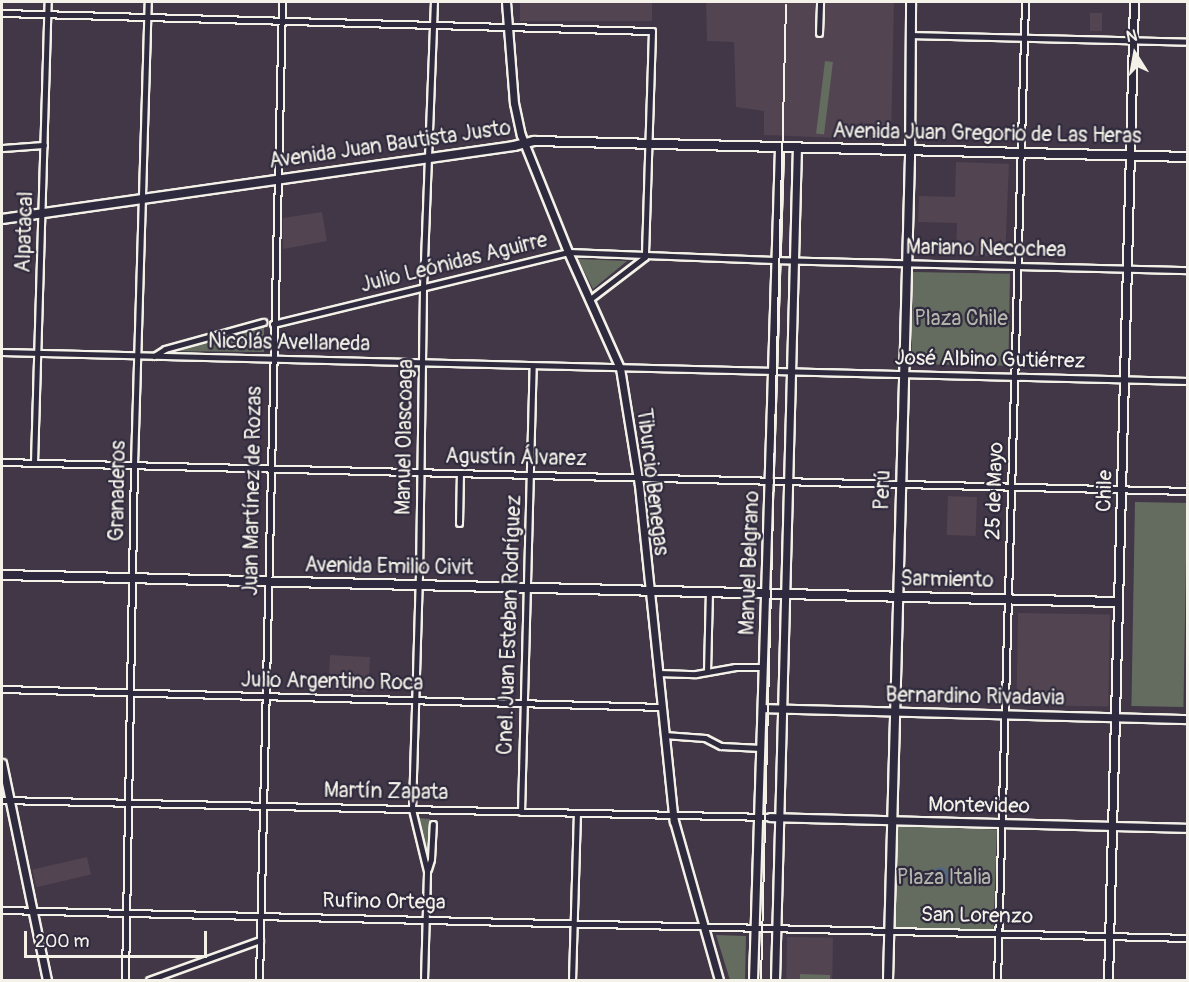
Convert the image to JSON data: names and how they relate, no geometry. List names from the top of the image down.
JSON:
{
  "streets": {
    "main road": [
      "Avenida Juan Gregorio de Las Heras",
      "Avenida Juan Bautista Justo",
      "Perú",
      "Avenida Emilio Civit",
      "Sarmiento"
    ],
    "street": [
      "Alpatacal",
      "Mariano Necochea",
      "Julio Leónidas Aguirre",
      "Nicolás Avellaneda",
      "José Albino Gutiérrez",
      "Manuel Olascoaga",
      "Agustín Álvarez",
      "Tiburcio Benegas",
      "Granaderos",
      "Juan Martínez de Rozas",
      "25 de Mayo",
      "Chile",
      "Manuel Belgrano",
      "Cnel. Juan Esteban Rodríguez",
      "Julio Argentino Roca",
      "Bernardino Rivadavia",
      "Martín Zapata",
      "Montevideo",
      "Rufino Ortega",
      "San Lorenzo"
    ]
  },
  "crossings": [
    ["Avenida Juan Gregorio de Las Heras", "Avenida Juan Bautista Justo"],
    ["Avenida Juan Gregorio de Las Heras", "Perú"],
    ["Avenida Juan Gregorio de Las Heras", "25 de Mayo"],
    ["Avenida Juan Gregorio de Las Heras", "Chile"],
    ["Avenida Juan Gregorio de Las Heras", "Manuel Belgrano"],
    ["Avenida Juan Bautista Justo", "Alpatacal"],
    ["Avenida Juan Bautista Justo", "Manuel Olascoaga"],
    ["Avenida Juan Bautista Justo", "Tiburcio Benegas"],
    ["Avenida Juan Bautista Justo", "Granaderos"],
    ["Avenida Juan Bautista Justo", "Juan Martínez de Rozas"],
    ["Avenida Juan Bautista Justo", "Manuel Belgrano"],
    ["Alpatacal", "Nicolás Avellaneda"],
    ["Alpatacal", "Agustín Álvarez"],
    ["Mariano Necochea", "Julio Leónidas Aguirre"],
    ["Mariano Necochea", "Perú"],
    ["Mariano Necochea", "25 de Mayo"],
    ["Mariano Necochea", "Chile"],
    ["Mariano Necochea", "Manuel Belgrano"],
    ["Julio Leónidas Aguirre", "Manuel Olascoaga"],
    ["Julio Leónidas Aguirre", "Tiburcio Benegas"],
    ["Julio Leónidas Aguirre", "Juan Martínez de Rozas"],
    ["Julio Leónidas Aguirre", "Manuel Belgrano"],
    ["Nicolás Avellaneda", "José Albino Gutiérrez"],
    ["Nicolás Avellaneda", "Manuel Olascoaga"],
    ["Nicolás Avellaneda", "Tiburcio Benegas"],
    ["Nicolás Avellaneda", "Granaderos"],
    ["Nicolás Avellaneda", "Juan Martínez de Rozas"],
    ["Nicolás Avellaneda", "Manuel Belgrano"],
    ["Nicolás Avellaneda", "Cnel. Juan Esteban Rodríguez"],
    ["José Albino Gutiérrez", "Perú"],
    ["José Albino Gutiérrez", "25 de Mayo"],
    ["José Albino Gutiérrez", "Chile"],
    ["José Albino Gutiérrez", "Manuel Belgrano"],
    ["Manuel Olascoaga", "Agustín Álvarez"],
    ["Manuel Olascoaga", "Avenida Emilio Civit"],
    ["Manuel Olascoaga", "Julio Argentino Roca"],
    ["Manuel Olascoaga", "Martín Zapata"],
    ["Manuel Olascoaga", "Rufino Ortega"],
    ["Agustín Álvarez", "Tiburcio Benegas"],
    ["Agustín Álvarez", "Perú"],
    ["Agustín Álvarez", "Granaderos"],
    ["Agustín Álvarez", "Juan Martínez de Rozas"],
    ["Agustín Álvarez", "25 de Mayo"],
    ["Agustín Álvarez", "Chile"],
    ["Agustín Álvarez", "Manuel Belgrano"],
    ["Agustín Álvarez", "Cnel. Juan Esteban Rodríguez"],
    ["Tiburcio Benegas", "Avenida Emilio Civit"],
    ["Tiburcio Benegas", "Julio Argentino Roca"],
    ["Tiburcio Benegas", "Martín Zapata"],
    ["Tiburcio Benegas", "Rufino Ortega"],
    ["Perú", "Sarmiento"],
    ["Perú", "Bernardino Rivadavia"],
    ["Perú", "Montevideo"],
    ["Perú", "San Lorenzo"],
    ["Granaderos", "Avenida Emilio Civit"],
    ["Granaderos", "Julio Argentino Roca"],
    ["Granaderos", "Martín Zapata"],
    ["Granaderos", "Rufino Ortega"],
    ["Juan Martínez de Rozas", "Avenida Emilio Civit"],
    ["Juan Martínez de Rozas", "Julio Argentino Roca"],
    ["Juan Martínez de Rozas", "Martín Zapata"],
    ["Juan Martínez de Rozas", "Rufino Ortega"],
    ["25 de Mayo", "Sarmiento"],
    ["25 de Mayo", "Bernardino Rivadavia"],
    ["25 de Mayo", "Montevideo"],
    ["25 de Mayo", "San Lorenzo"],
    ["Chile", "Sarmiento"],
    ["Chile", "Bernardino Rivadavia"],
    ["Chile", "Montevideo"],
    ["Chile", "San Lorenzo"],
    ["Manuel Belgrano", "Avenida Emilio Civit"],
    ["Manuel Belgrano", "Sarmiento"],
    ["Manuel Belgrano", "Bernardino Rivadavia"],
    ["Manuel Belgrano", "Martín Zapata"],
    ["Manuel Belgrano", "Montevideo"],
    ["Manuel Belgrano", "Rufino Ortega"],
    ["Manuel Belgrano", "San Lorenzo"],
    ["Avenida Emilio Civit", "Sarmiento"],
    ["Avenida Emilio Civit", "Cnel. Juan Esteban Rodríguez"],
    ["Cnel. Juan Esteban Rodríguez", "Julio Argentino Roca"],
    ["Cnel. Juan Esteban Rodríguez", "Martín Zapata"],
    ["Martín Zapata", "Montevideo"],
    ["Rufino Ortega", "San Lorenzo"]
  ],
  "parks": ["Plaza Chile", "Plaza Italia"],
  "scale_bar": "200 m",
  "north": "top"
}
